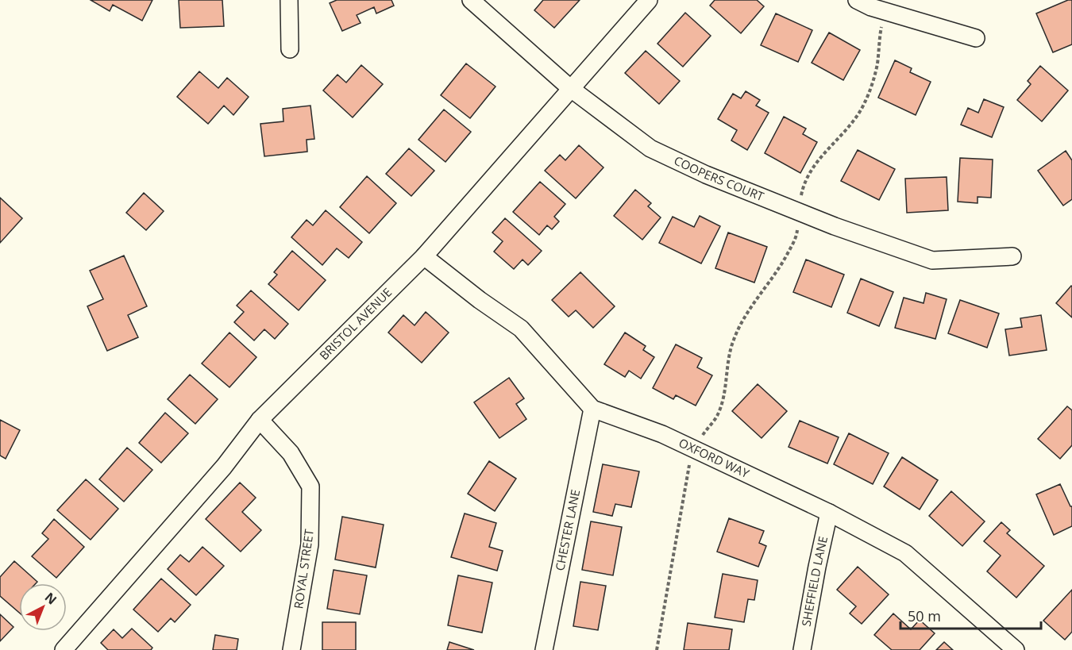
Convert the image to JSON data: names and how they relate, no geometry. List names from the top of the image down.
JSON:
{
  "streets": {
    "street": [
      "COOPERS COURT",
      "BRISTOL AVENUE",
      "OXFORD WAY",
      "CHESTER LANE",
      "ROYAL STREET",
      "SHEFFIELD LANE"
    ]
  },
  "crossings": [
    ["COOPERS COURT", "BRISTOL AVENUE"],
    ["BRISTOL AVENUE", "OXFORD WAY"],
    ["BRISTOL AVENUE", "ROYAL STREET"],
    ["OXFORD WAY", "CHESTER LANE"],
    ["OXFORD WAY", "SHEFFIELD LANE"]
  ],
  "scale_bar": "50 m",
  "north": "top right"
}
